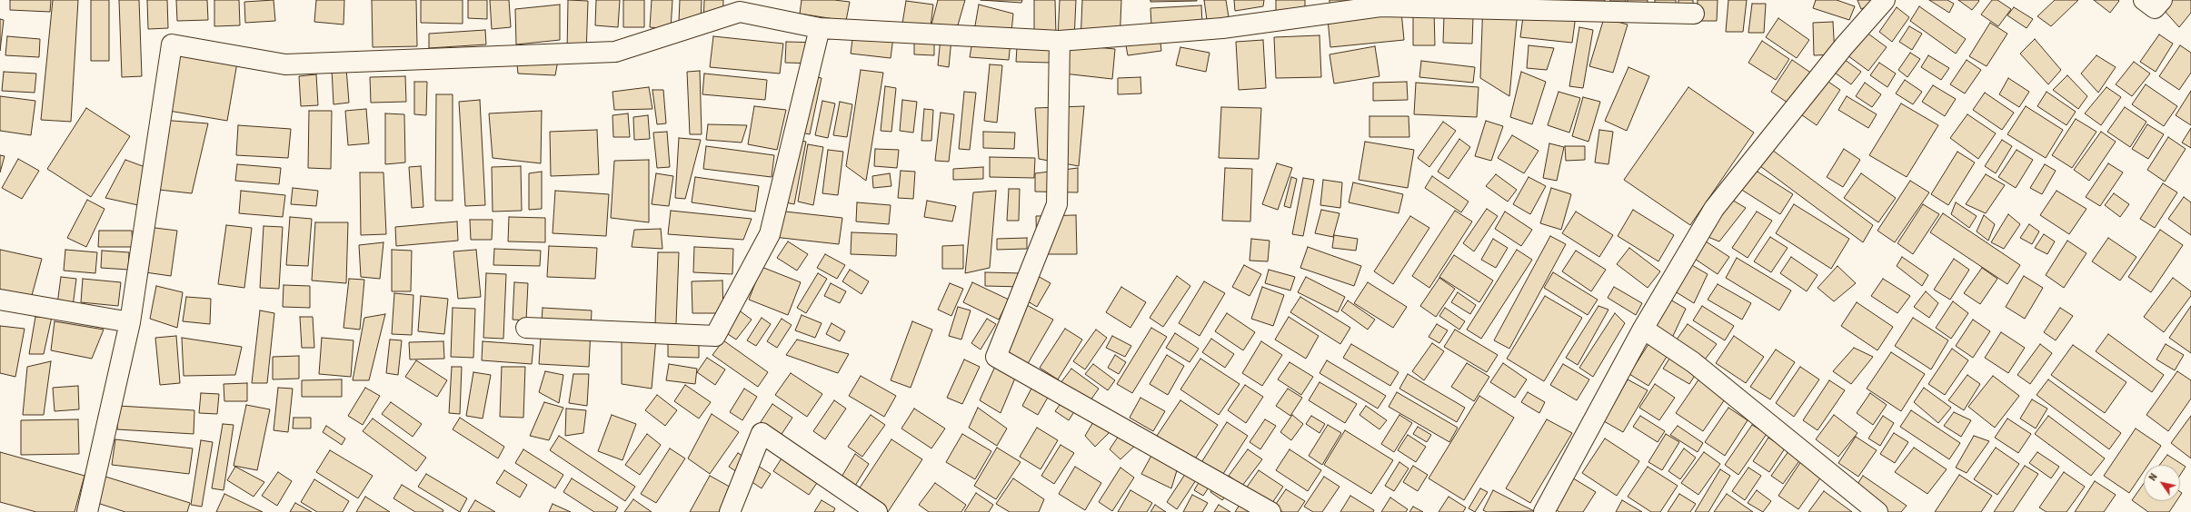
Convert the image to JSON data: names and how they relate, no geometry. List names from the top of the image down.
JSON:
{
  "north": "top left"
}
